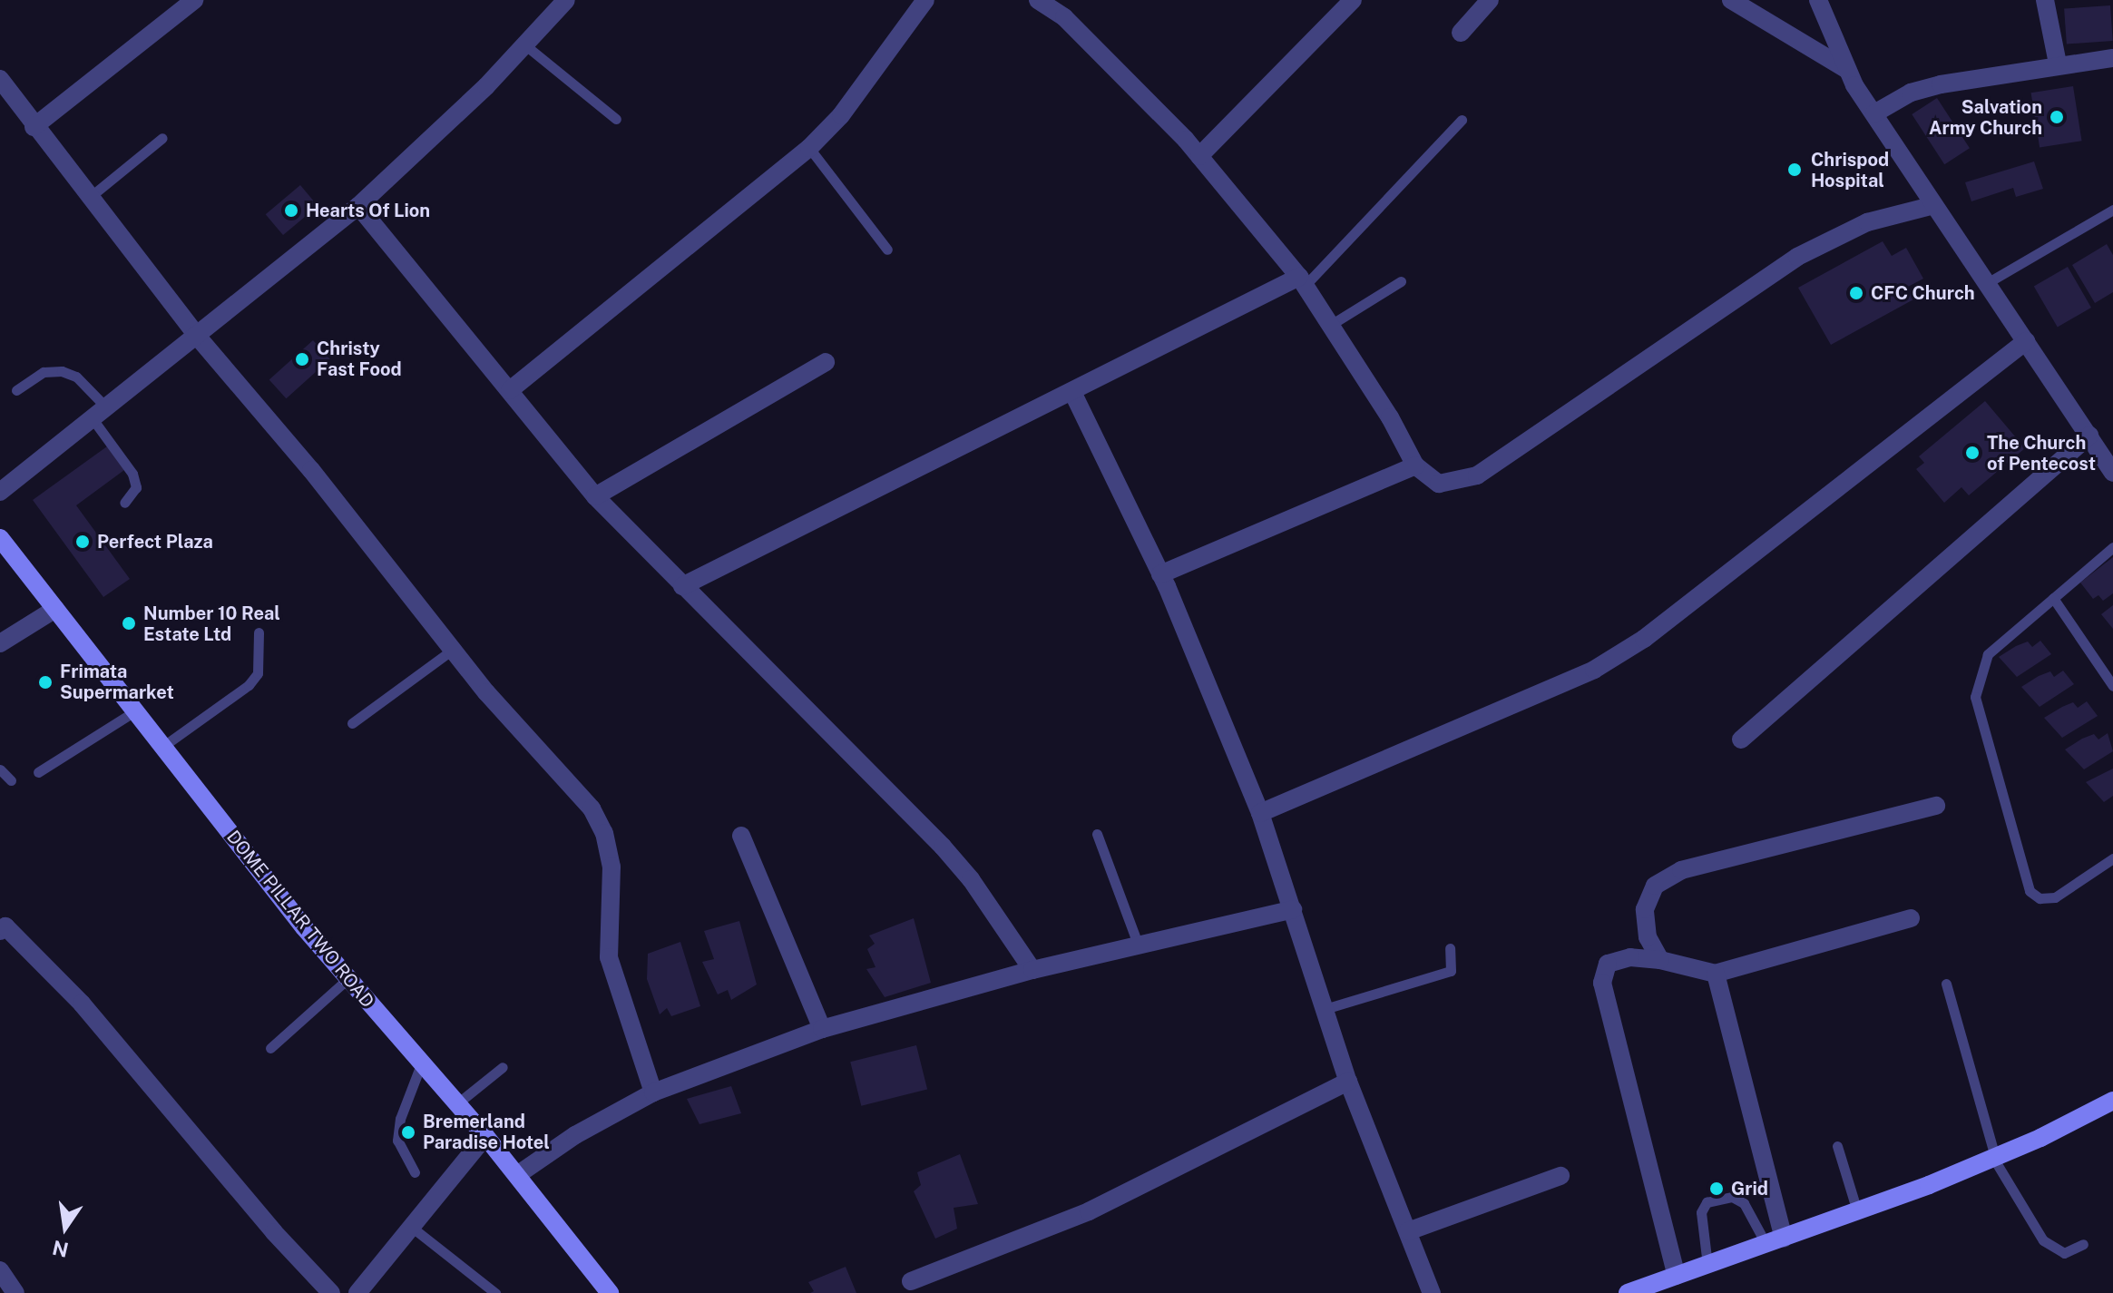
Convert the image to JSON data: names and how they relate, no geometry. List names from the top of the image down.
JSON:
{
  "streets": {
    "street": ["DOME PILLAR TWO ROAD"]
  },
  "places": [
    "Salvation Army Church",
    "Chrispod Hospital",
    "Hearts Of Lion",
    "CFC Church",
    "Christy Fast Food",
    "The Church of Pentecost",
    "Perfect Plaza",
    "Number 10 Real Estate Ltd",
    "Frimata Supermarket",
    "Bremerland Paradise Hotel",
    "Grid"
  ],
  "north": "bottom"
}
